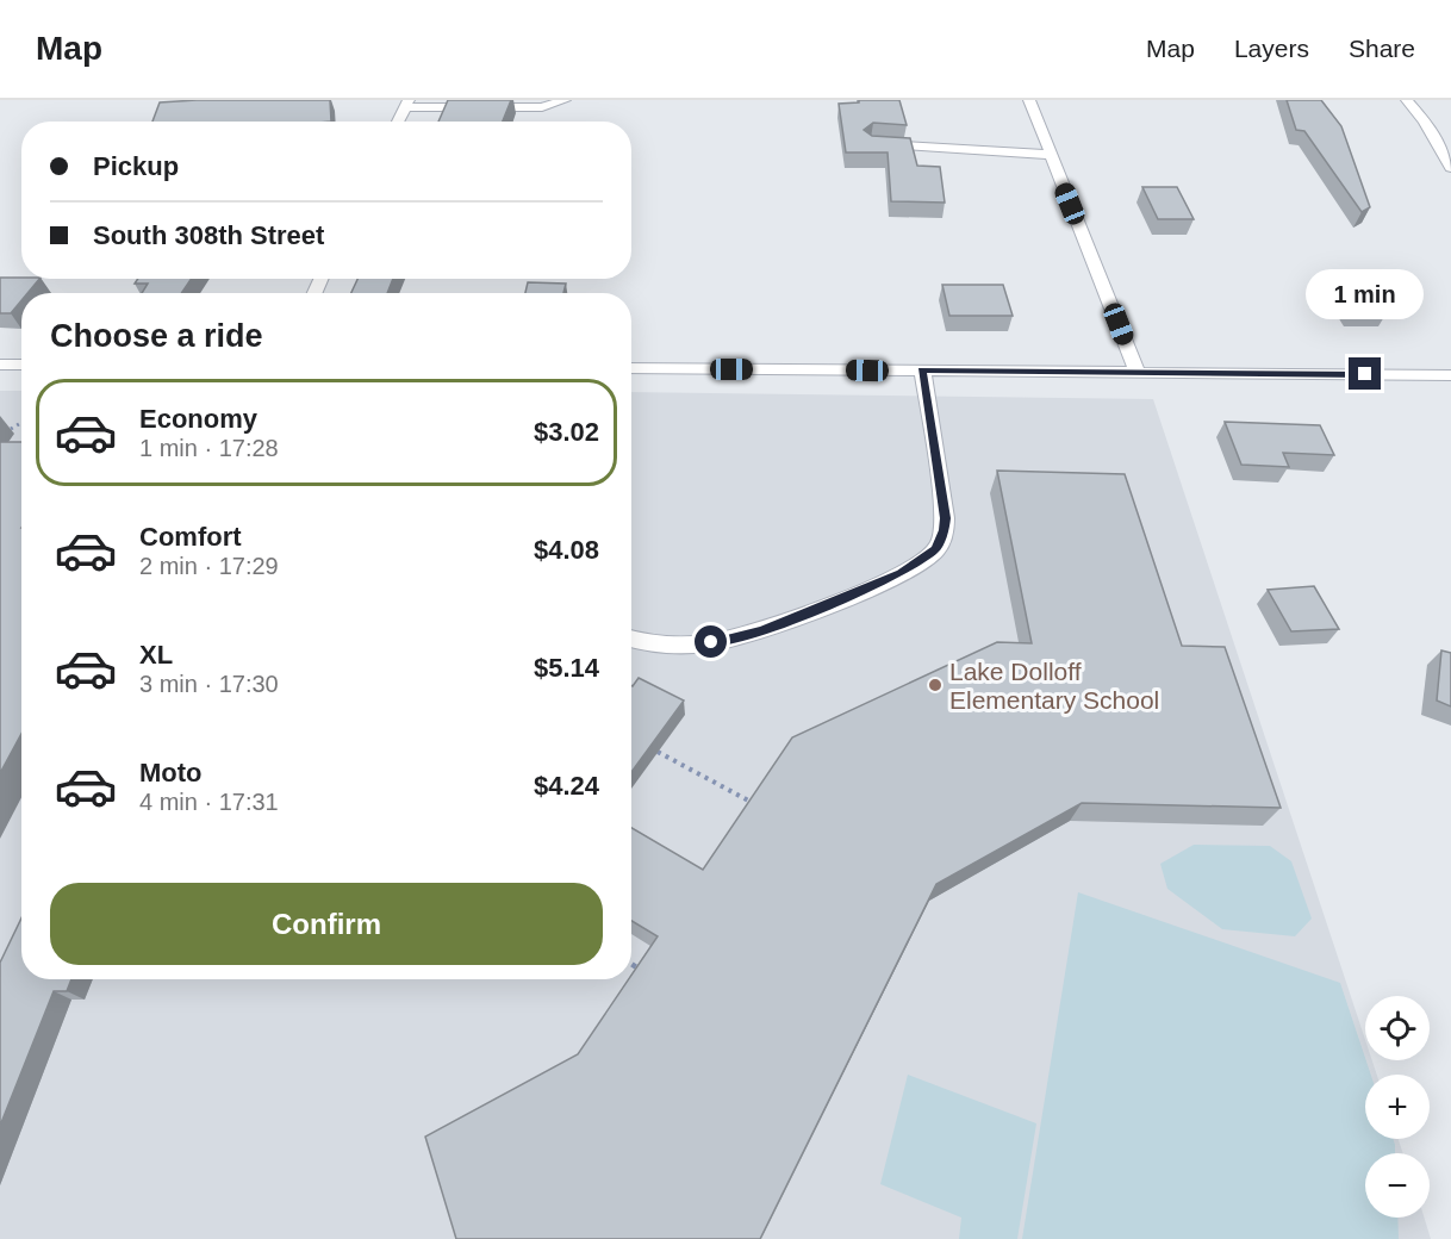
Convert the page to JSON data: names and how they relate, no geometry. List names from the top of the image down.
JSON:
{
  "places": ["Lake Dolloff Elementary School"],
  "page": {
    "header": "Map",
    "nav": ["Map", "Layers", "Share"],
    "banner": ["Pickup", "South 308th Street"],
    "bubble": "1 min",
    "heading": "Choose a ride",
    "list": [
      {
        "name": "Economy",
        "note": "1 min · 17:28",
        "value": "$3.02"
      },
      {
        "name": "Comfort",
        "note": "2 min · 17:29",
        "value": "$4.08"
      },
      {
        "name": "XL",
        "note": "3 min · 17:30",
        "value": "$5.14"
      },
      {
        "name": "Moto",
        "note": "4 min · 17:31",
        "value": "$4.24"
      }
    ],
    "buttons": "Confirm",
    "map_buttons": ["+", "−"]
  }
}
